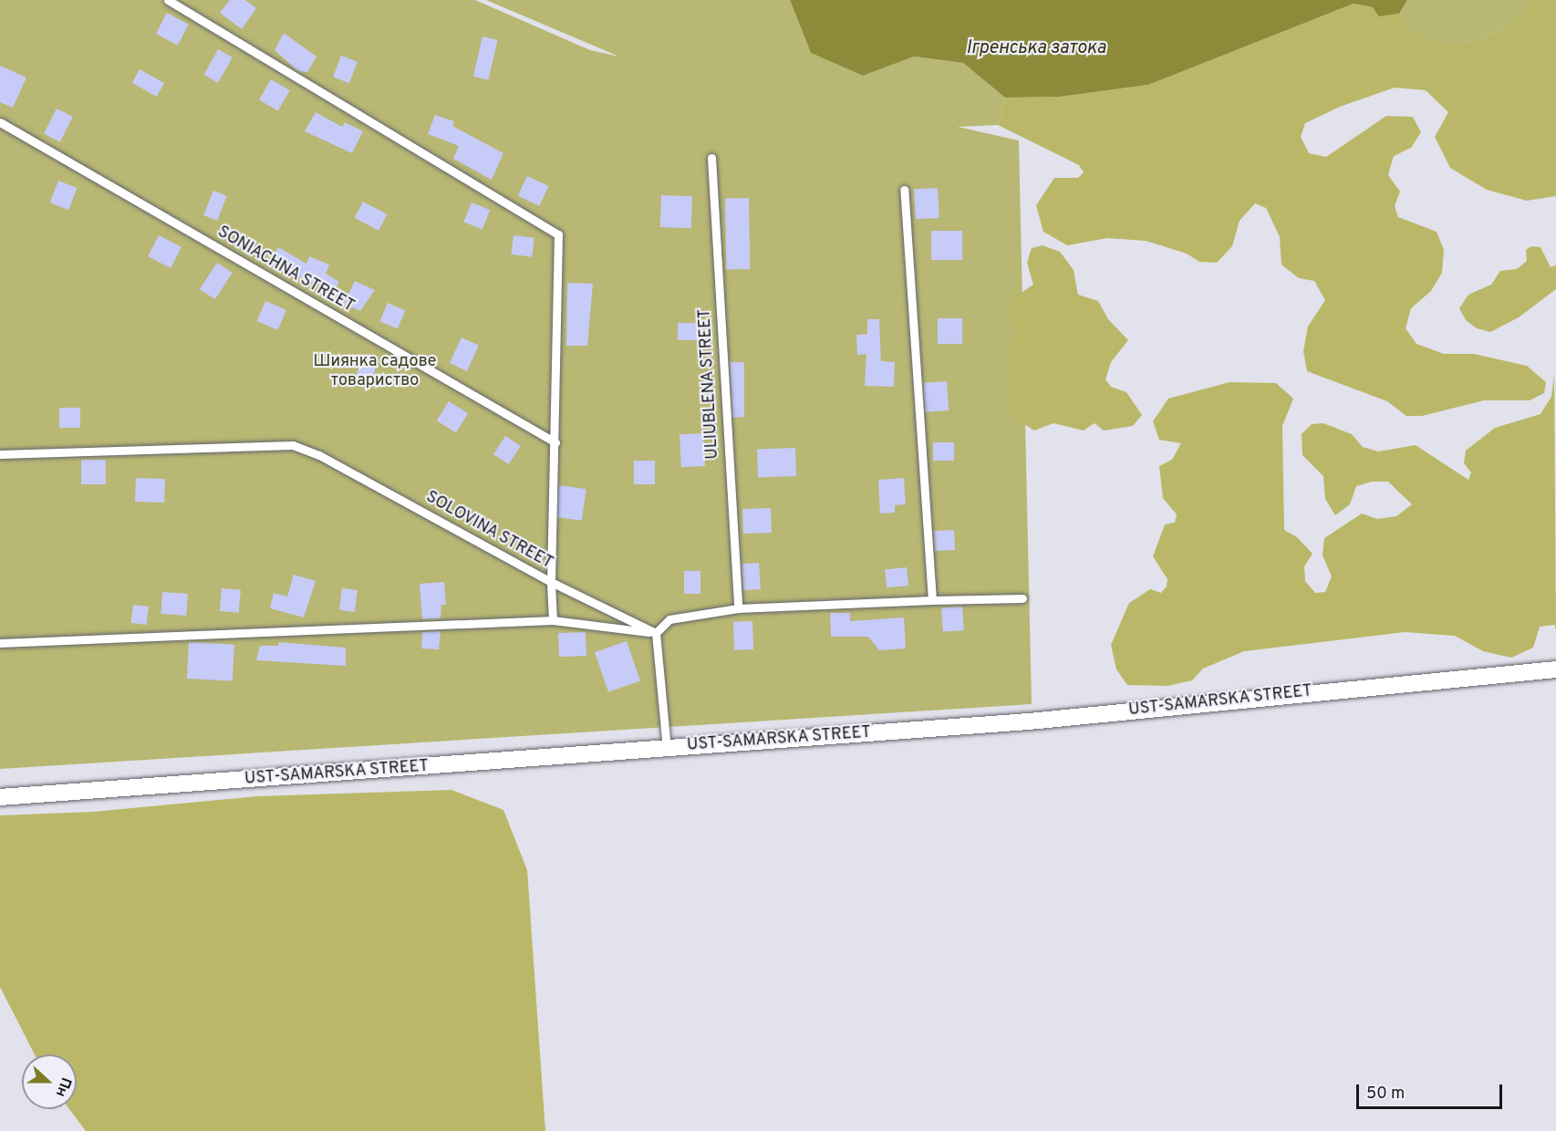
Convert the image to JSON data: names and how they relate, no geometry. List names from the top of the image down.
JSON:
{
  "streets": {
    "street": ["UST-SAMARSKA STREET"],
    "lane": ["SONIACHNA STREET", "ULIUBLENA STREET", "SOLOVINA STREET"]
  },
  "water": ["Ігренська затока"],
  "parks": ["Шиянка садове товариство"],
  "scale_bar": "50 m",
  "north": "right"
}
